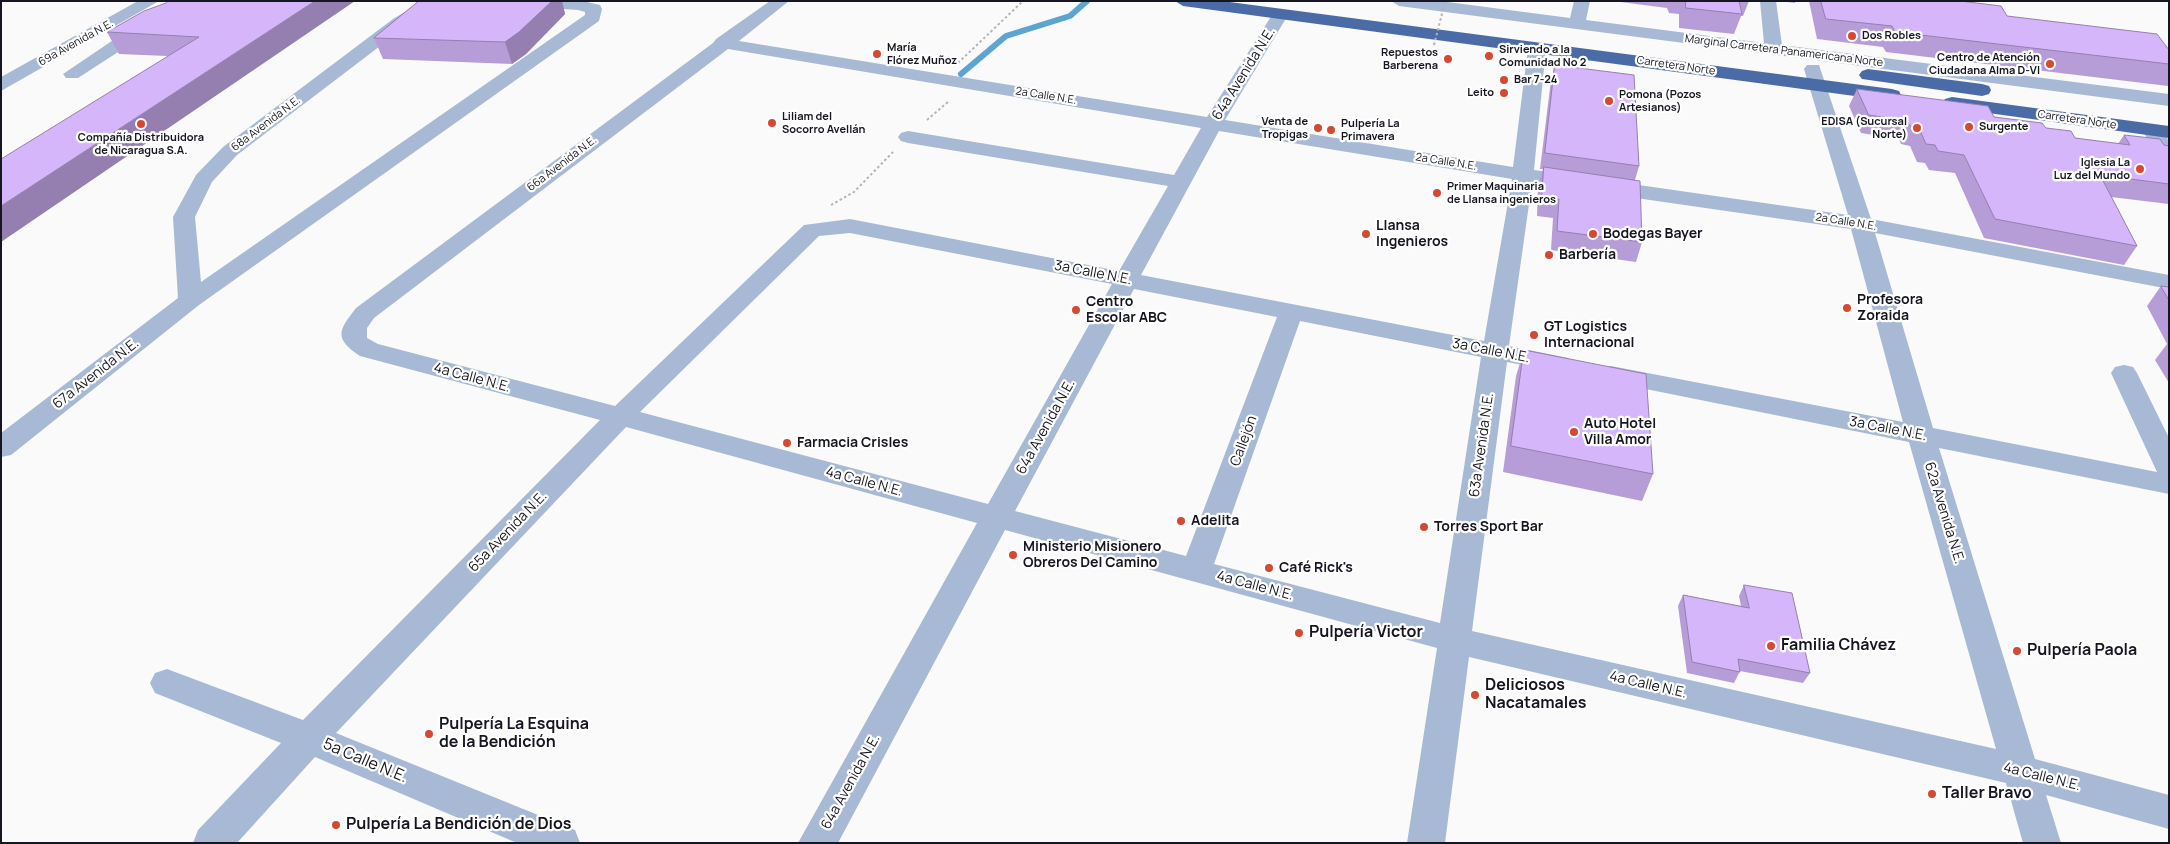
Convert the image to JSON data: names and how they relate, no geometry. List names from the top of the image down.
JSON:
{
  "streets": {
    "highway": ["Carretera Norte"],
    "street": [
      "69a Avenida N.E.",
      "Marginal Carretera Panamericana Norte",
      "64a Avenida N.E.",
      "2a Calle N.E.",
      "68a Avenida N.E.",
      "66a Avenida N.E.",
      "3a Calle N.E.",
      "67a Avenida N.E.",
      "4a Calle N.E.",
      "Callejón",
      "63a Avenida N.E.",
      "62a Avenida N.E.",
      "65a Avenida N.E.",
      "5a Calle N.E."
    ]
  },
  "crossings": [
    ["Carretera Norte", "64a Avenida N.E."],
    ["Carretera Norte", "63a Avenida N.E."],
    ["Carretera Norte", "62a Avenida N.E."],
    ["64a Avenida N.E.", "2a Calle N.E."],
    ["64a Avenida N.E.", "3a Calle N.E."],
    ["64a Avenida N.E.", "4a Calle N.E."],
    ["2a Calle N.E.", "66a Avenida N.E."],
    ["2a Calle N.E.", "63a Avenida N.E."],
    ["2a Calle N.E.", "62a Avenida N.E."],
    ["68a Avenida N.E.", "67a Avenida N.E."],
    ["66a Avenida N.E.", "4a Calle N.E."],
    ["3a Calle N.E.", "Callejón"],
    ["3a Calle N.E.", "63a Avenida N.E."],
    ["3a Calle N.E.", "62a Avenida N.E."],
    ["3a Calle N.E.", "65a Avenida N.E."],
    ["4a Calle N.E.", "Callejón"],
    ["4a Calle N.E.", "63a Avenida N.E."],
    ["4a Calle N.E.", "62a Avenida N.E."],
    ["4a Calle N.E.", "65a Avenida N.E."],
    ["65a Avenida N.E.", "5a Calle N.E."]
  ],
  "places": [
    "Dos Robles",
    "María Flórez Muñoz",
    "Sirviendo a la Comunidad No 2",
    "Repuestos Barberena",
    "Centro de Atención Ciudadana Alma D-VI",
    "Bar 7-24",
    "Leito",
    "Pomona (Pozos Artesianos)",
    "Liliam del Socorro Avellán",
    "Compañía Distribuidora de Nicaragua S.A.",
    "Surgente",
    "Venta de Tropigas",
    "EDISA (Sucursal Norte)",
    "Pulpería La Primavera",
    "Iglesia La Luz del Mundo",
    "Primer Maquinaria de Llansa ingenieros",
    "Llansa Ingenieros",
    "Bodegas Bayer",
    "Barbería",
    "Profesora Zoraida",
    "Centro Escolar ABC",
    "GT Logistics Internacional",
    "Auto Hotel Villa Amor",
    "Farmacia Crisles",
    "Adelita",
    "Torres Sport Bar",
    "Ministerio Misionero Obreros Del Camino",
    "Café Rick's",
    "Pulpería Victor",
    "Familia Chávez",
    "Pulpería Paola",
    "Deliciosos Nacatamales",
    "Pulpería La Esquina de la Bendición",
    "Taller Bravo",
    "Pulpería La Bendición de Dios"
  ]
}
